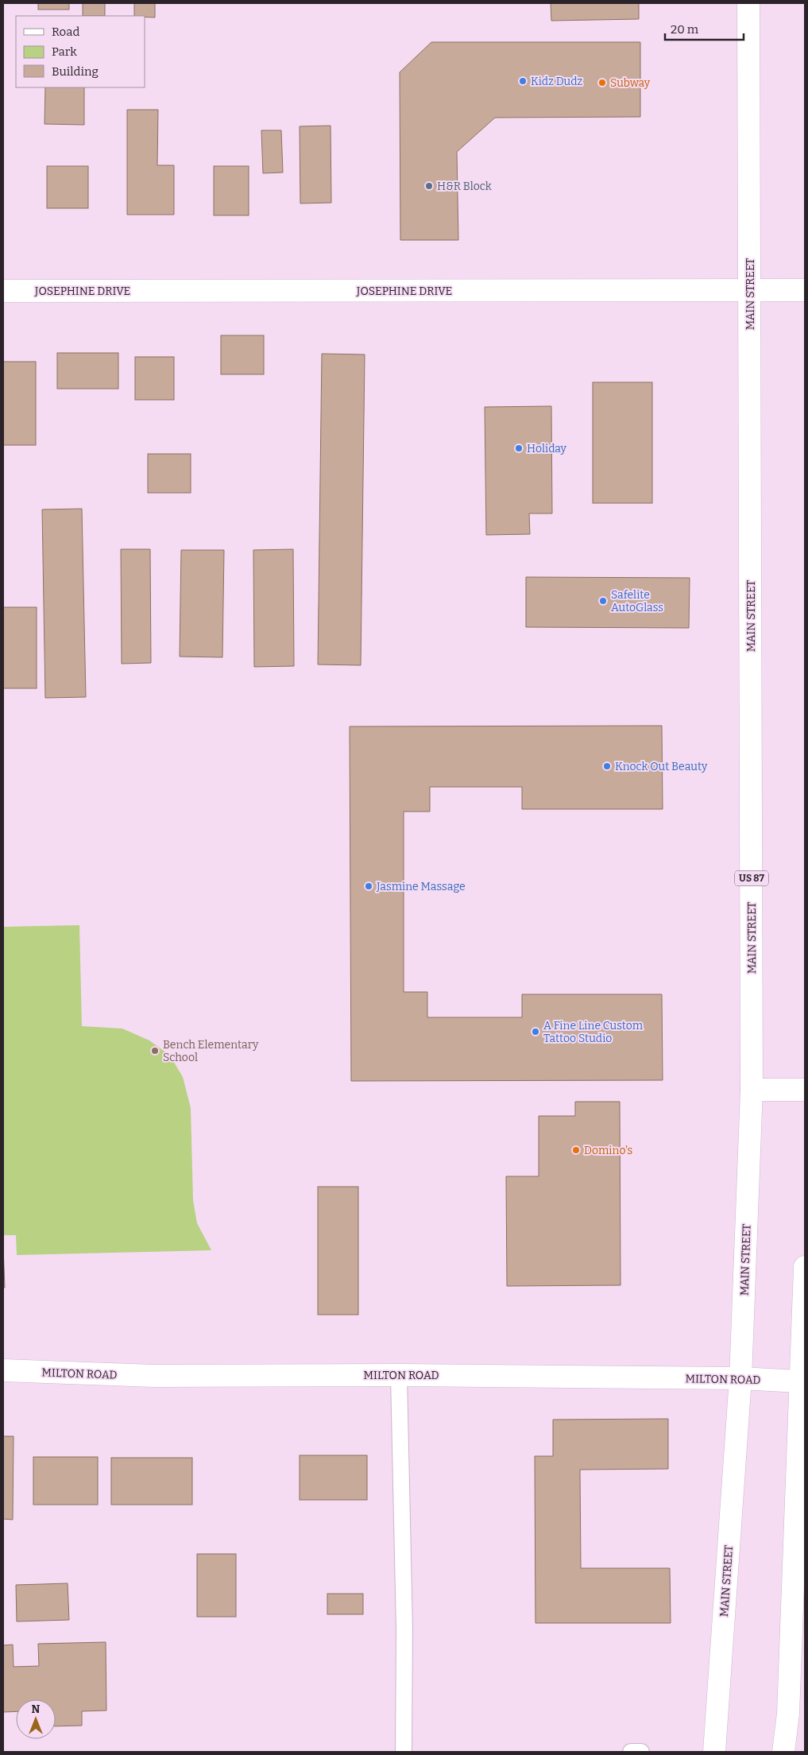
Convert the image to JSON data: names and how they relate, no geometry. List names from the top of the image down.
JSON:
{
  "streets": {
    "main road": [
      "JOSEPHINE DRIVE",
      "MAIN STREET",
      "US 87",
      "MILTON ROAD"
    ]
  },
  "crossings": [
    ["JOSEPHINE DRIVE", "MAIN STREET"],
    ["MAIN STREET", "MILTON ROAD"]
  ],
  "places": [
    "Kidz Dudz",
    "Subway",
    "H&R Block",
    "Holiday",
    "Safelite AutoGlass",
    "Knock Out Beauty",
    "Jasmine Massage",
    "A Fine Line Custom Tattoo Studio",
    "Bench Elementary School",
    "Domino's"
  ],
  "legend": ["Road", "Park", "Building"],
  "scale_bar": "20 m",
  "north": "top"
}
